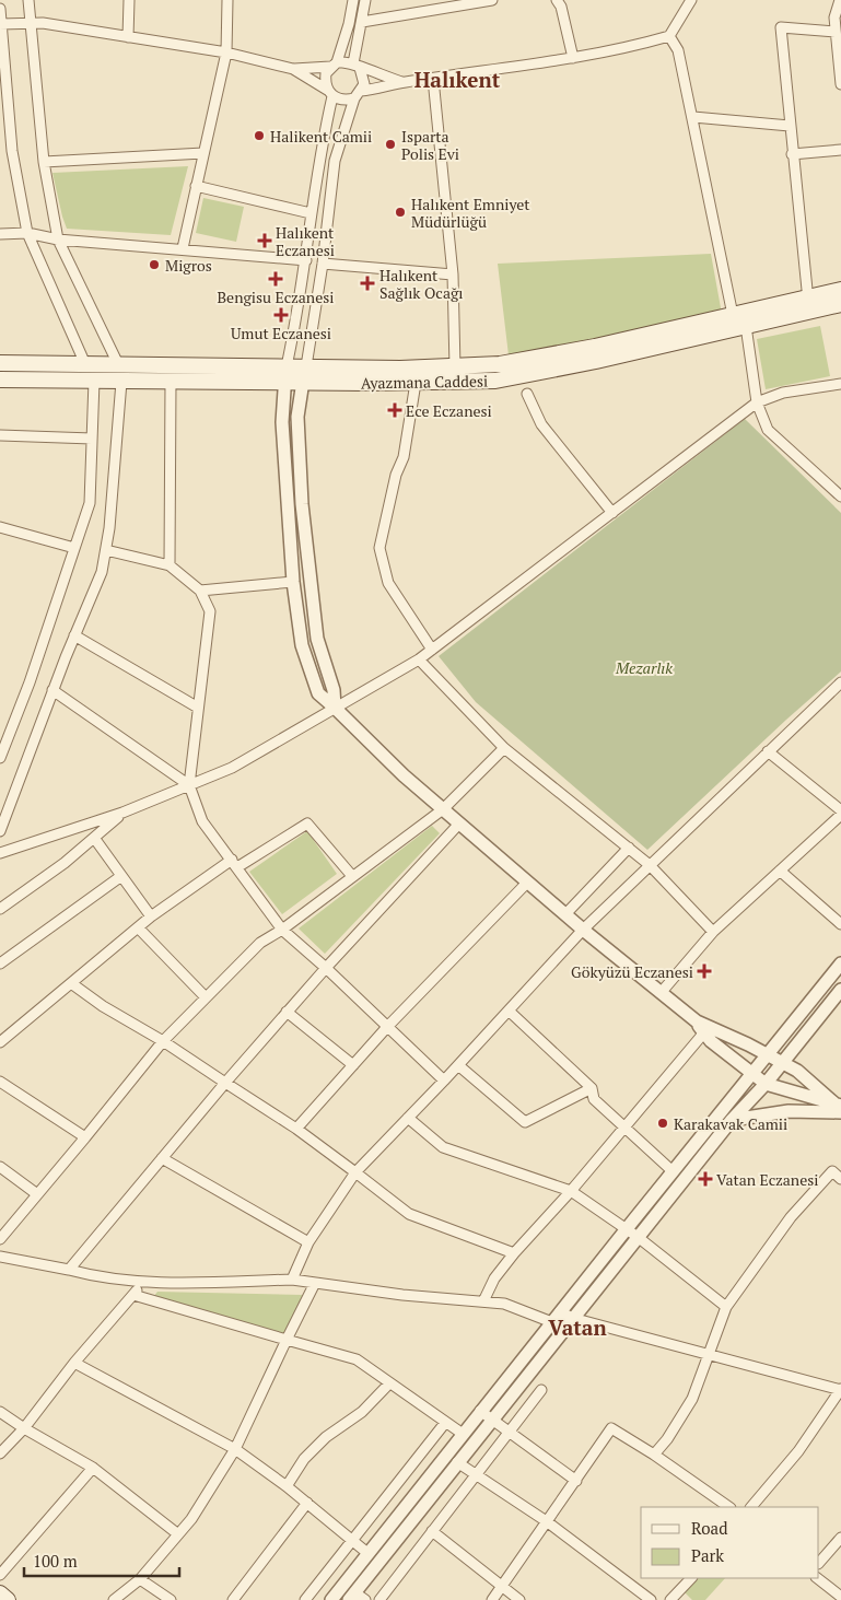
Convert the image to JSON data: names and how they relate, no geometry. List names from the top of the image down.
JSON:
{
  "streets": {
    "main road": ["Ayazmana Caddesi"]
  },
  "districts": ["Halıkent", "Vatan"],
  "parks": ["Mezarlık"],
  "places": {
    "other": [
      "Halikent Camii",
      "Isparta Polis Evi",
      "Halıkent Emniyet Müdürlüğü",
      "Migros",
      "Karakavak Camii"
    ],
    "health": [
      "Halıkent Eczanesi",
      "Bengisu Eczanesi",
      "Halıkent Sağlık Ocağı",
      "Umut Eczanesi",
      "Ece Eczanesi",
      "Gökyüzü Eczanesi",
      "Vatan Eczanesi"
    ]
  },
  "legend": ["Road", "Park"],
  "scale_bar": "100 m"
}
